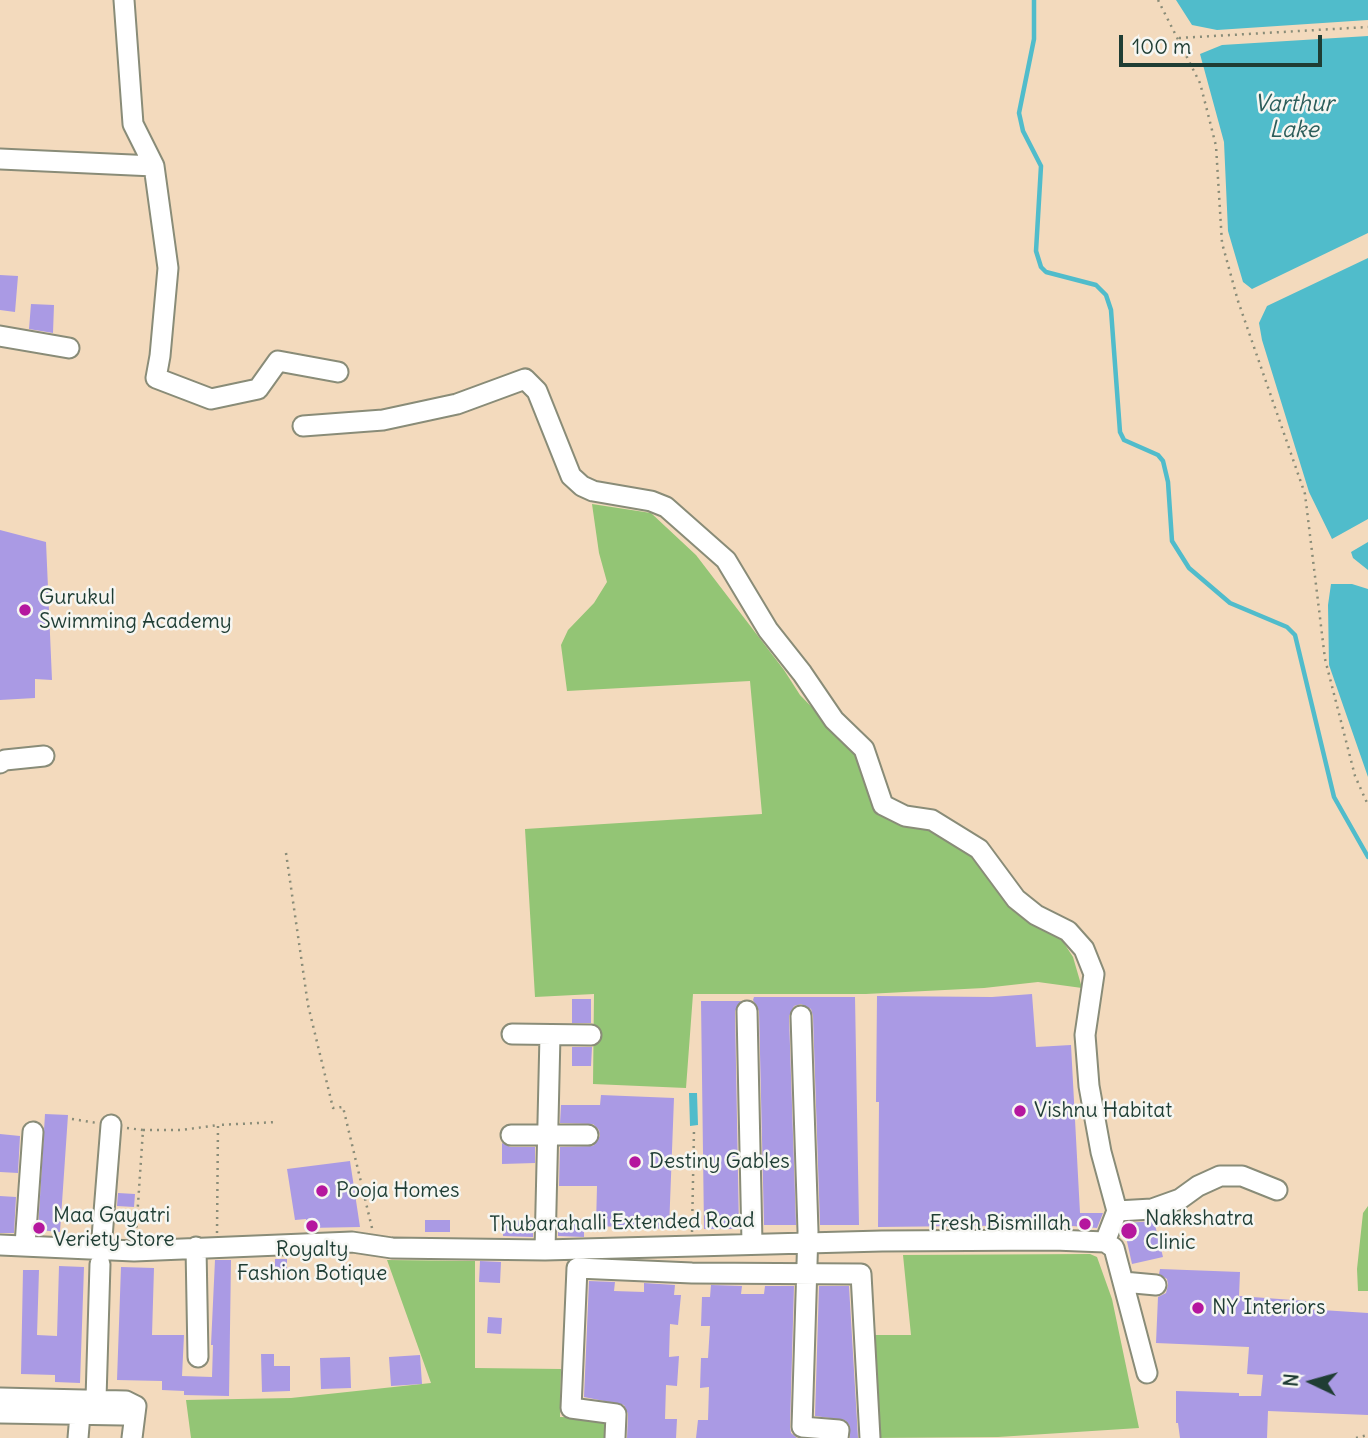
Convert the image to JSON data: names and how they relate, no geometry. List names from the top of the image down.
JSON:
{
  "streets": {
    "street": ["Thubarahalli Extended Road"]
  },
  "water": ["Varthur Lake"],
  "places": [
    "Gurukul Swimming Academy",
    "Vishnu Habitat",
    "Destiny Gables",
    "Pooja Homes",
    "Fresh Bismillah",
    "Royalty Fashion Botique",
    "Maa Gayatri Veriety Store",
    "Nakkshatra Clinic",
    "NY Interiors"
  ],
  "scale_bar": "100 m",
  "north": "left"
}
